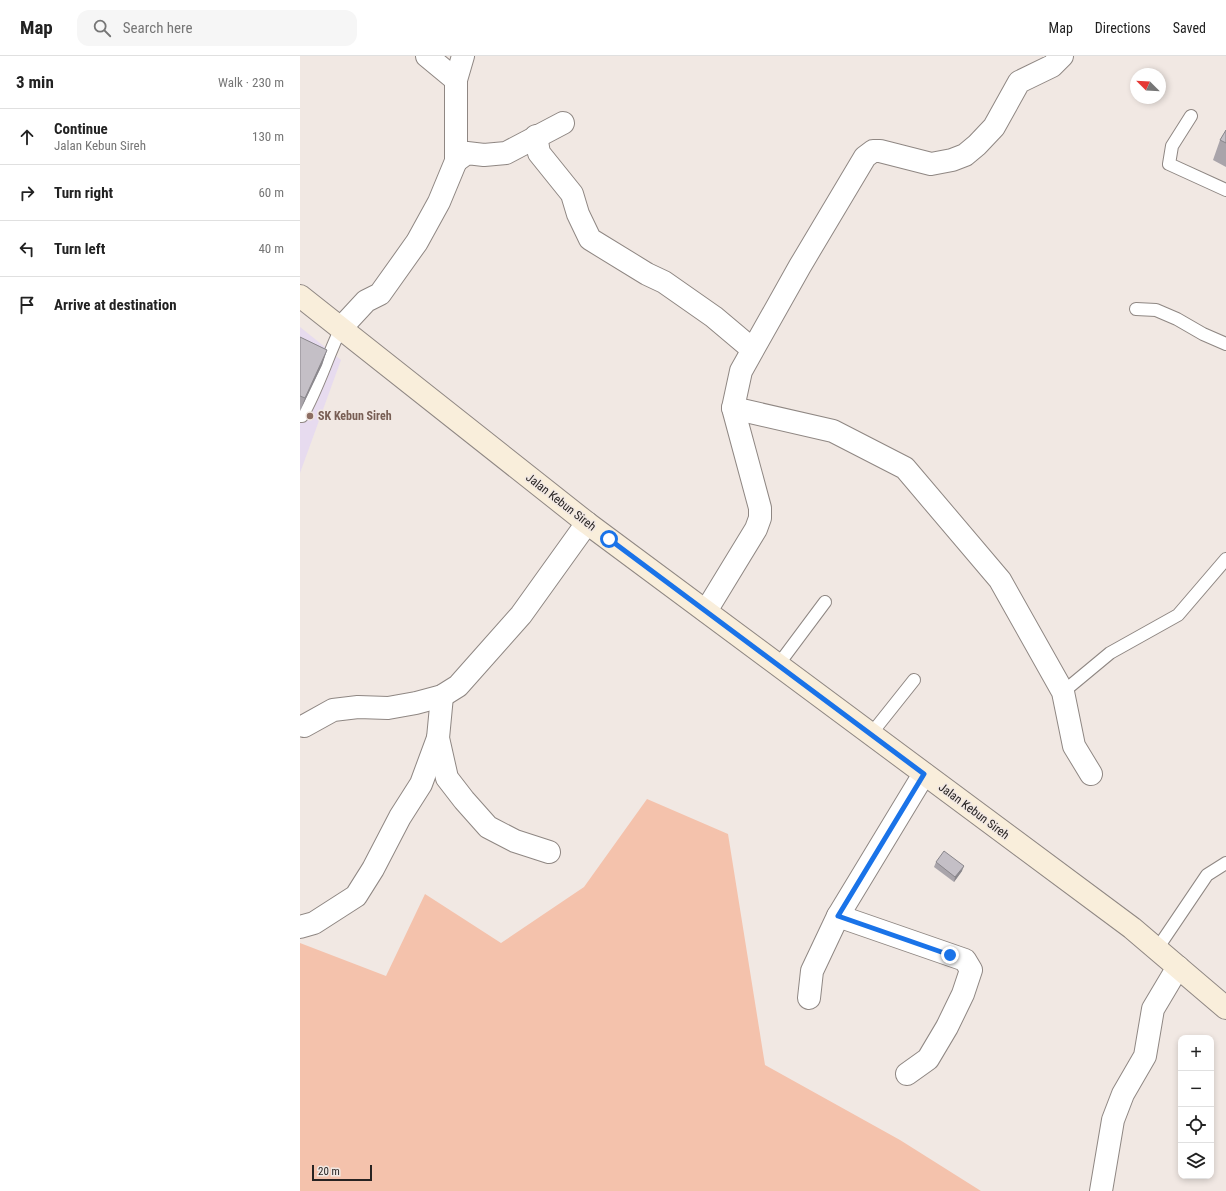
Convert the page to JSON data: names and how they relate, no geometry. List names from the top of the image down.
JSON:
{
  "streets": {
    "street": ["Jalan Kebun Sireh"]
  },
  "places": ["SK Kebun Sireh"],
  "scale_bar": "20 m",
  "north": "top left",
  "page": {
    "header": "Map",
    "search": "Search here",
    "nav": ["Map", "Directions", "Saved"],
    "heading": ["3 min", "Walk · 230 m"],
    "list": [
      ["Continue", "Jalan Kebun Sireh", "130 m"],
      ["Turn right", "60 m"],
      ["Turn left", "40 m"],
      "Arrive at destination"
    ],
    "map_buttons": ["+", "−"],
    "scale": "20 m"
  }
}
